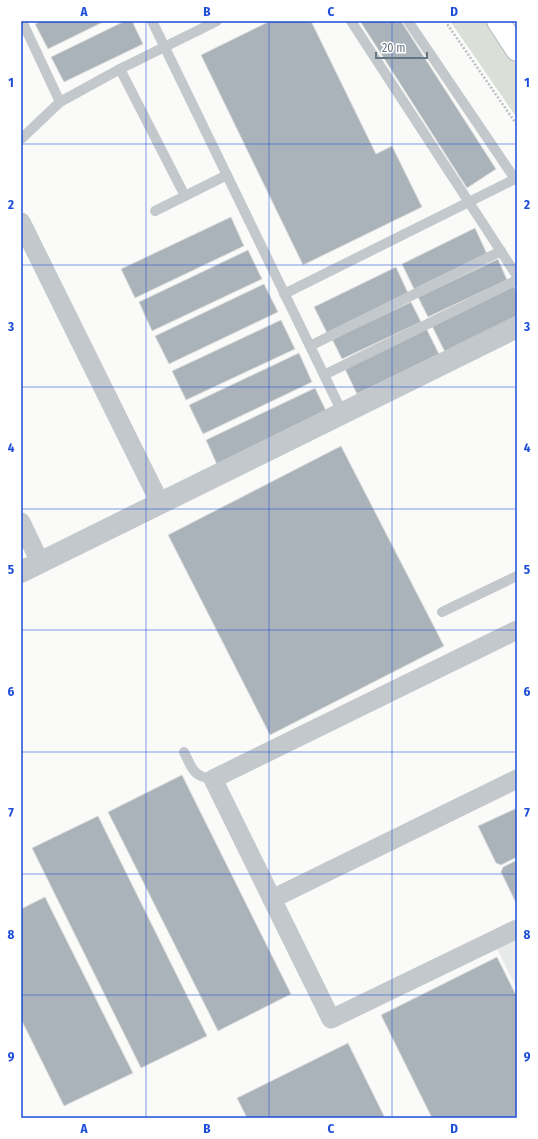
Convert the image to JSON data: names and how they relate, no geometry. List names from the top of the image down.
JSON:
{
  "scale_bar": "20 m",
  "grid": {
    "columns": [
      "A",
      "B",
      "C",
      "D"
    ],
    "rows": [
      "1",
      "2",
      "3",
      "4",
      "5",
      "6",
      "7",
      "8",
      "9"
    ]
  }
}
